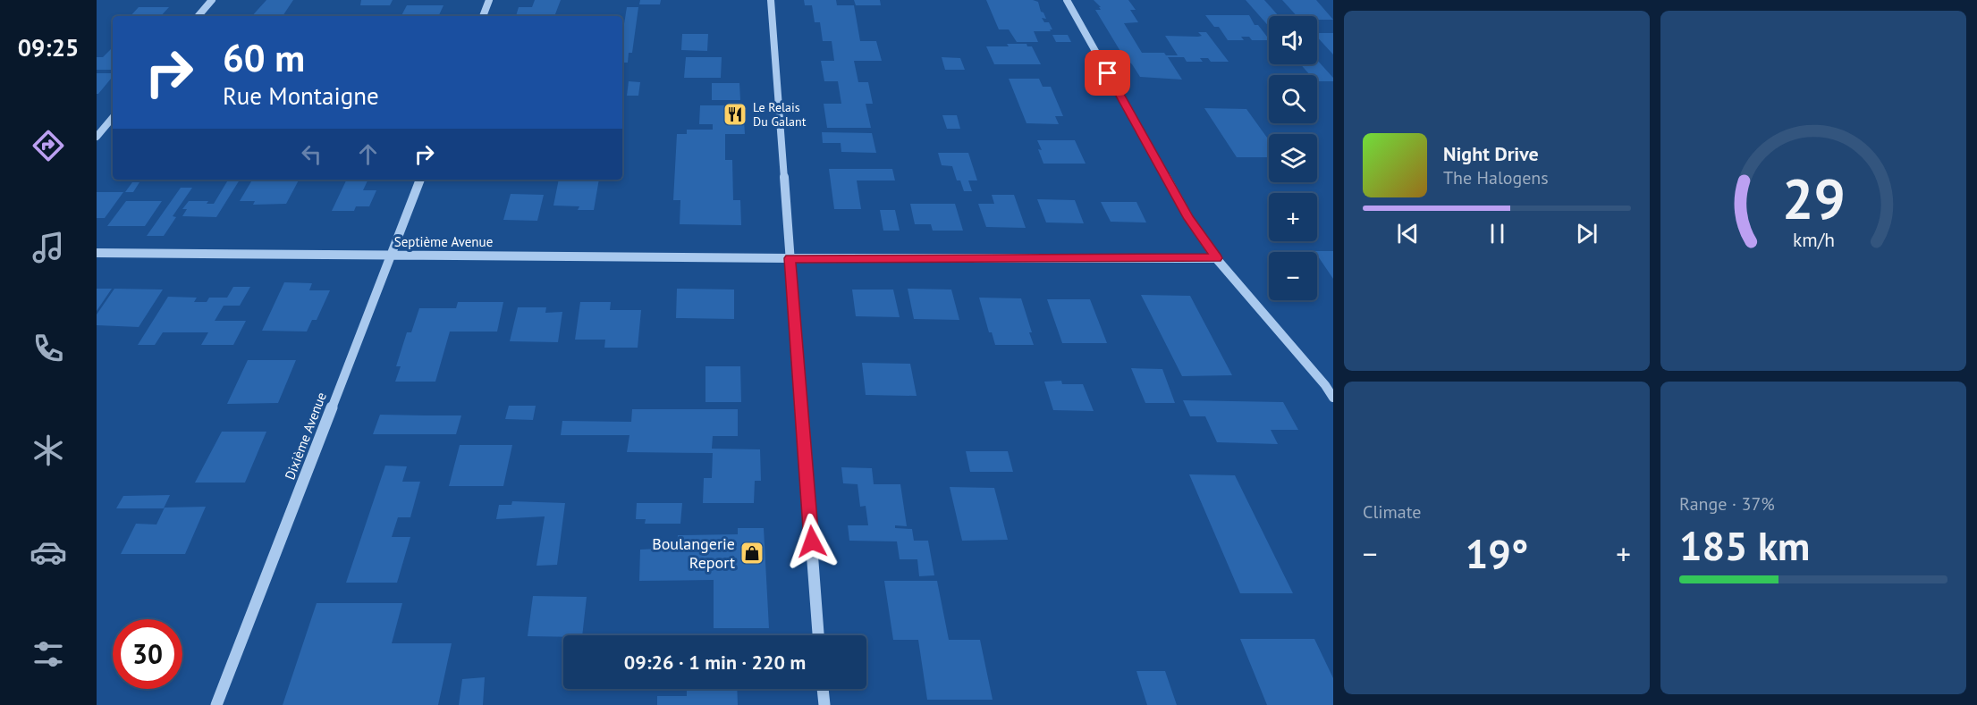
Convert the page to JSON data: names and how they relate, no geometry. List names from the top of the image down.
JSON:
{
  "streets": {
    "street": ["Septième Avenue", "Dixième Avenue"]
  },
  "crossings": [
    ["Septième Avenue", "Dixième Avenue"]
  ],
  "places": {
    "restaurant": ["Le Relais Du Galant"],
    "shop": ["Boulangerie Report"]
  },
  "page": {
    "tabs": "09:25",
    "map_buttons": ["+", "−"],
    "turn": ["60 m", "Rue Montaigne"],
    "song": ["Night Drive", "The Halogens"],
    "tile": [
      "Climate",
      ["Range · 37%", "185 km"]
    ],
    "heat": ["−", "19°", "+"],
    "limit": "30",
    "trip": "09:26 · 1 min · 220 m",
    "gauge": ["29", "km/h"]
  }
}
